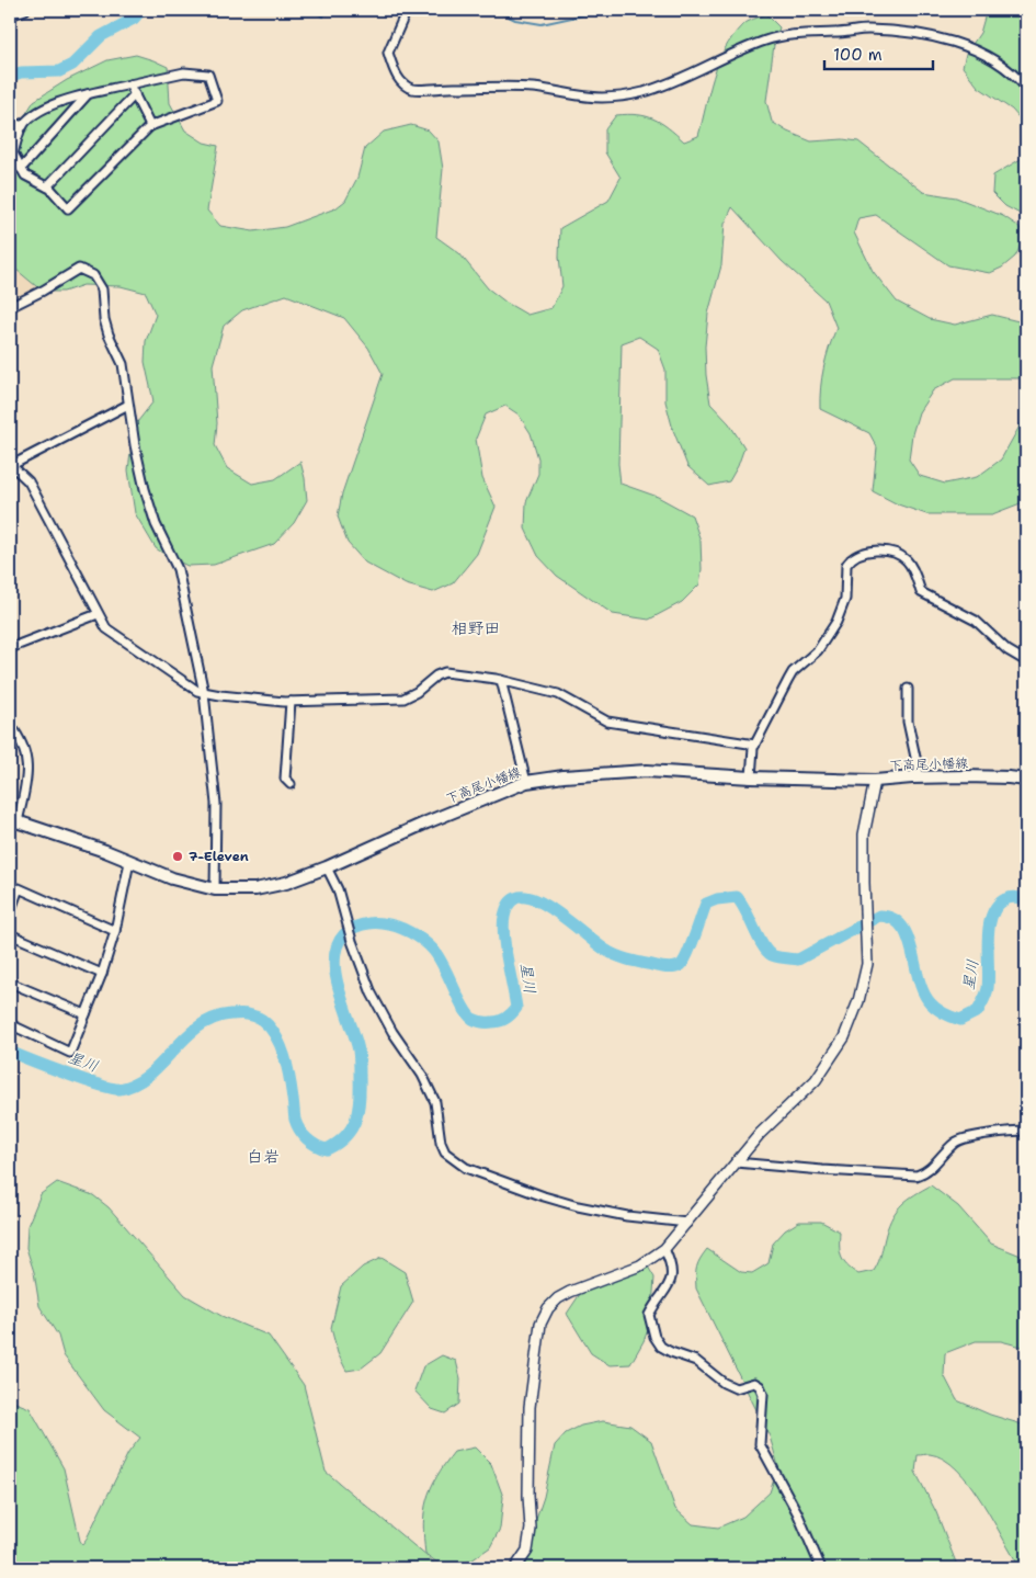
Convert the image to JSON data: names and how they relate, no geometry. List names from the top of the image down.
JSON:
{
  "streets": {
    "main road": ["下高尾小幡線"]
  },
  "districts": ["相野田", "白岩"],
  "water": ["星川"],
  "places": ["7-Eleven"],
  "scale_bar": "100 m"
}
